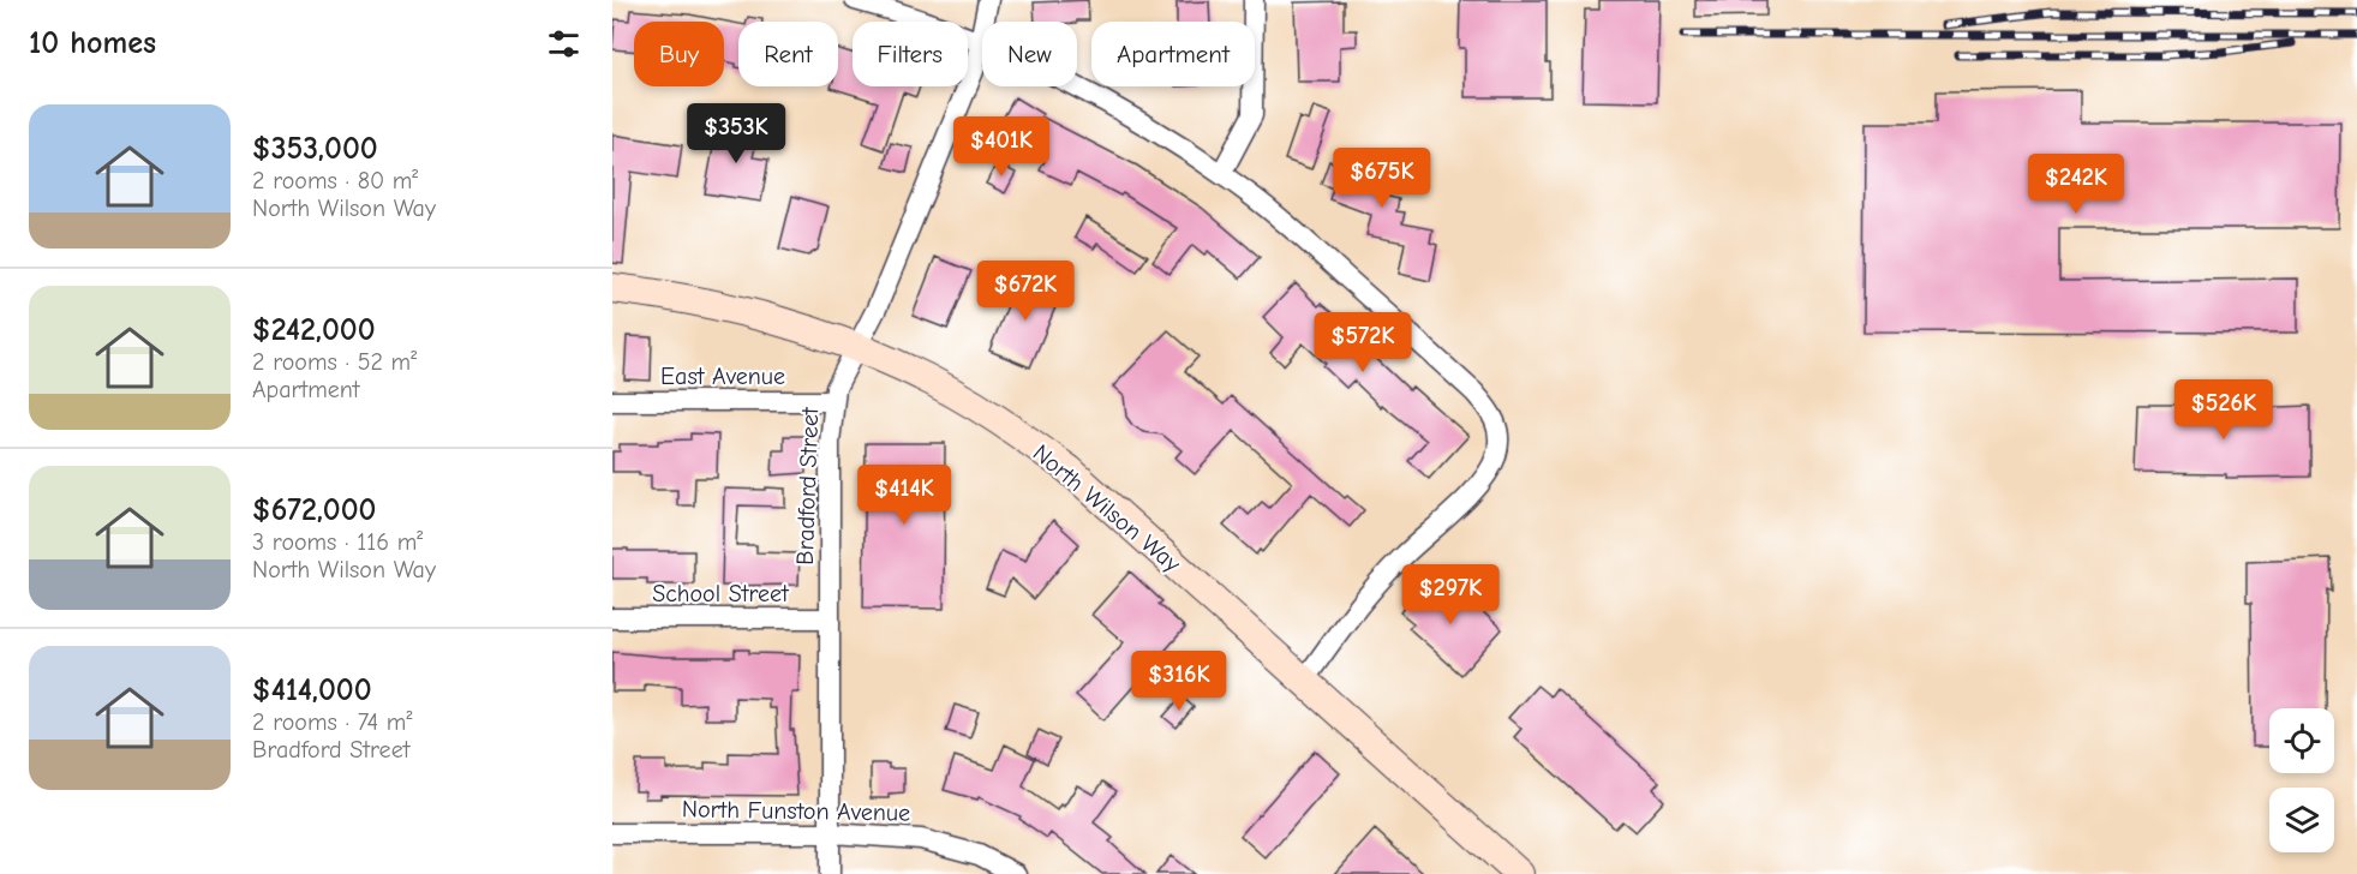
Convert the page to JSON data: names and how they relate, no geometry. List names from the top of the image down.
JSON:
{
  "streets": {
    "main road": ["North Wilson Way"],
    "street": [
      "East Avenue",
      "Bradford Street",
      "School Street",
      "North Funston Avenue"
    ]
  },
  "crossings": [
    ["East Avenue", "Bradford Street"],
    ["Bradford Street", "North Wilson Way"],
    ["Bradford Street", "School Street"],
    ["Bradford Street", "North Funston Avenue"]
  ],
  "page": {
    "heading": "10 homes",
    "chip": [
      "Buy",
      "Rent",
      "Filters",
      "New",
      "Apartment"
    ],
    "list": [
      {
        "name": "$353,000",
        "note": "2 rooms · 80 m² · North Wilson Way"
      },
      {
        "name": "$242,000",
        "note": "2 rooms · 52 m² · Apartment"
      },
      {
        "name": "$672,000",
        "note": "3 rooms · 116 m² · North Wilson Way"
      },
      {
        "name": "$414,000",
        "note": "2 rooms · 74 m² · Bradford Street"
      }
    ],
    "price": [
      "$353K",
      "$401K",
      "$675K",
      "$242K",
      "$672K",
      "$572K",
      "$526K",
      "$414K",
      "$297K",
      "$316K"
    ]
  }
}
